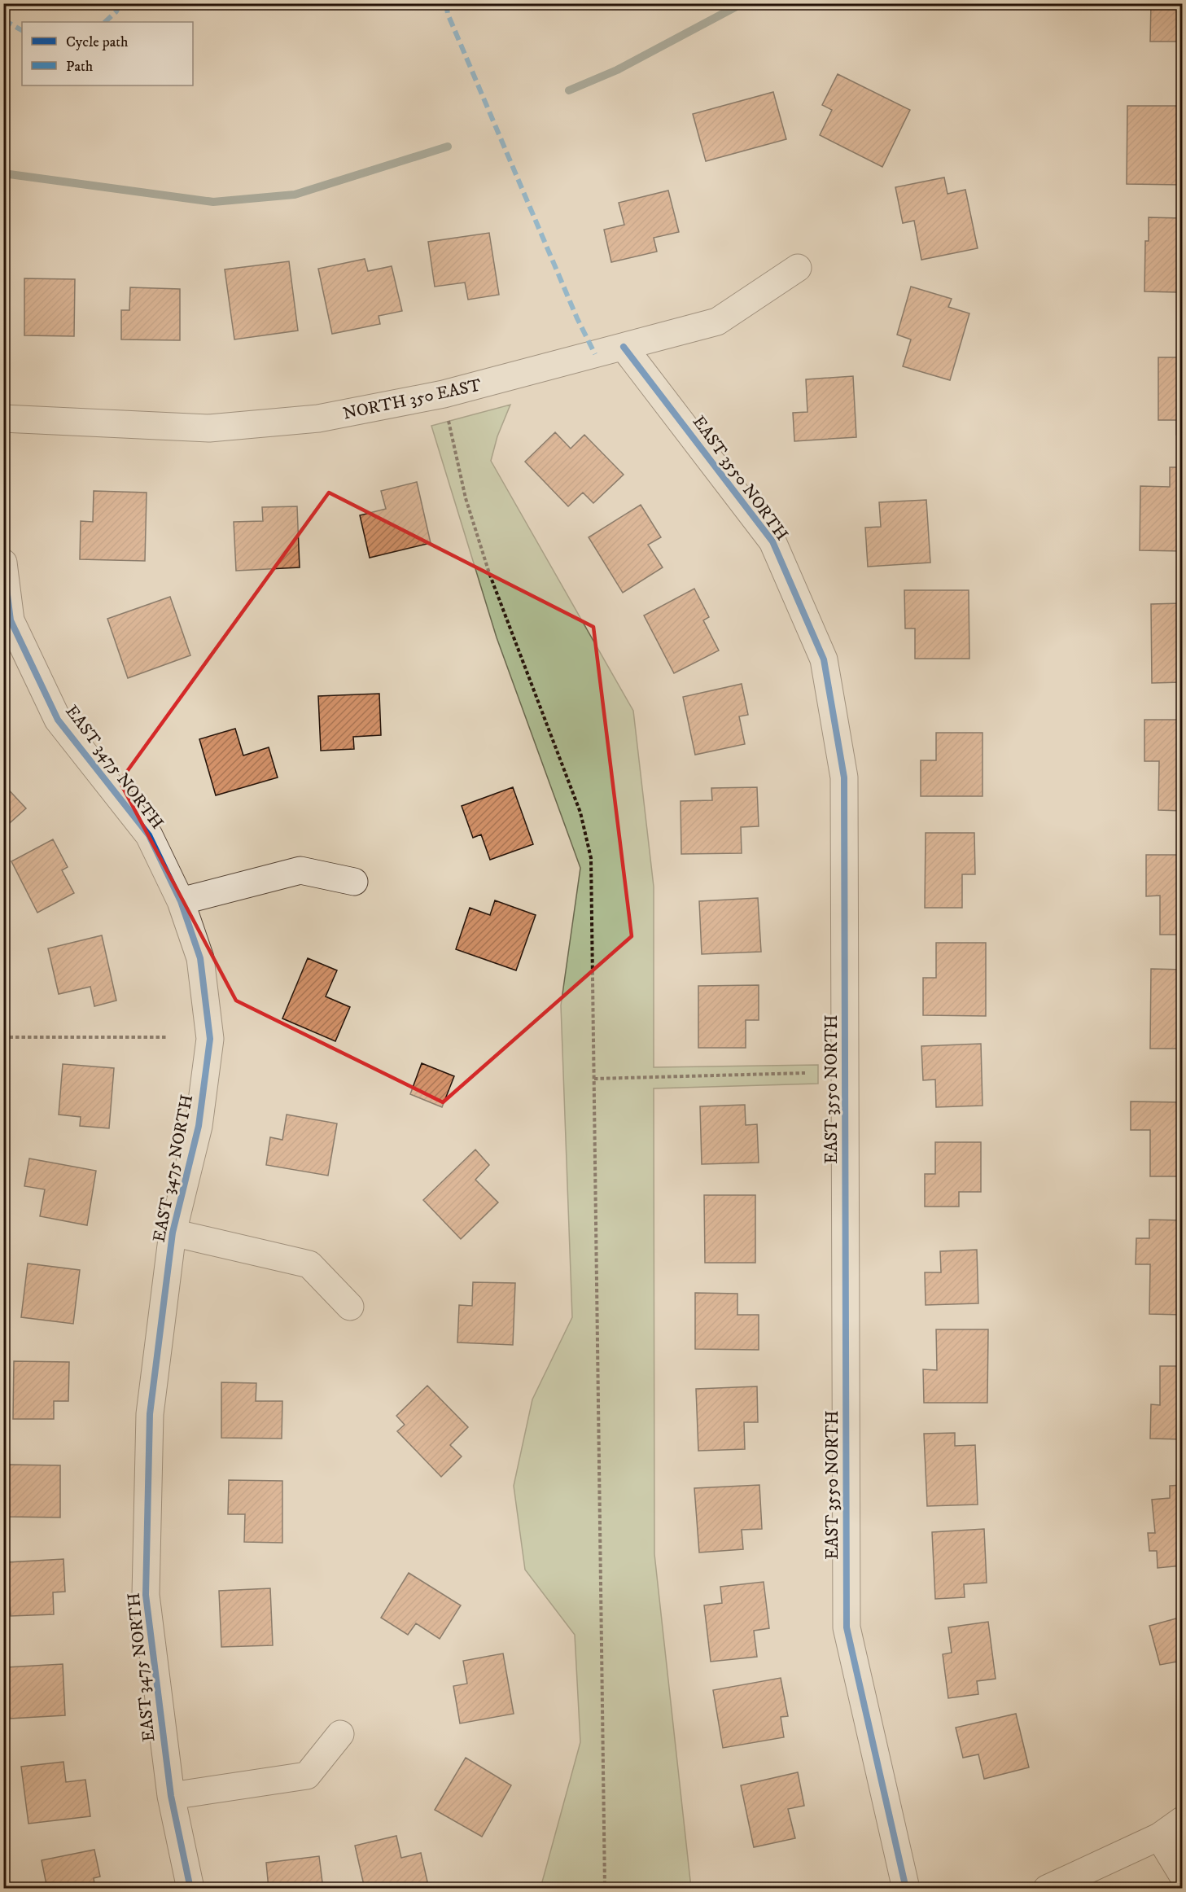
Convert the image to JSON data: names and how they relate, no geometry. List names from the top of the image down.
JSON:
{
  "streets": {
    "street": ["NORTH 350 EAST", "EAST 3550 NORTH", "EAST 3475 NORTH"]
  },
  "crossings": [
    ["NORTH 350 EAST", "EAST 3550 NORTH"]
  ],
  "legend": ["Cycle path", "Path"]
}
